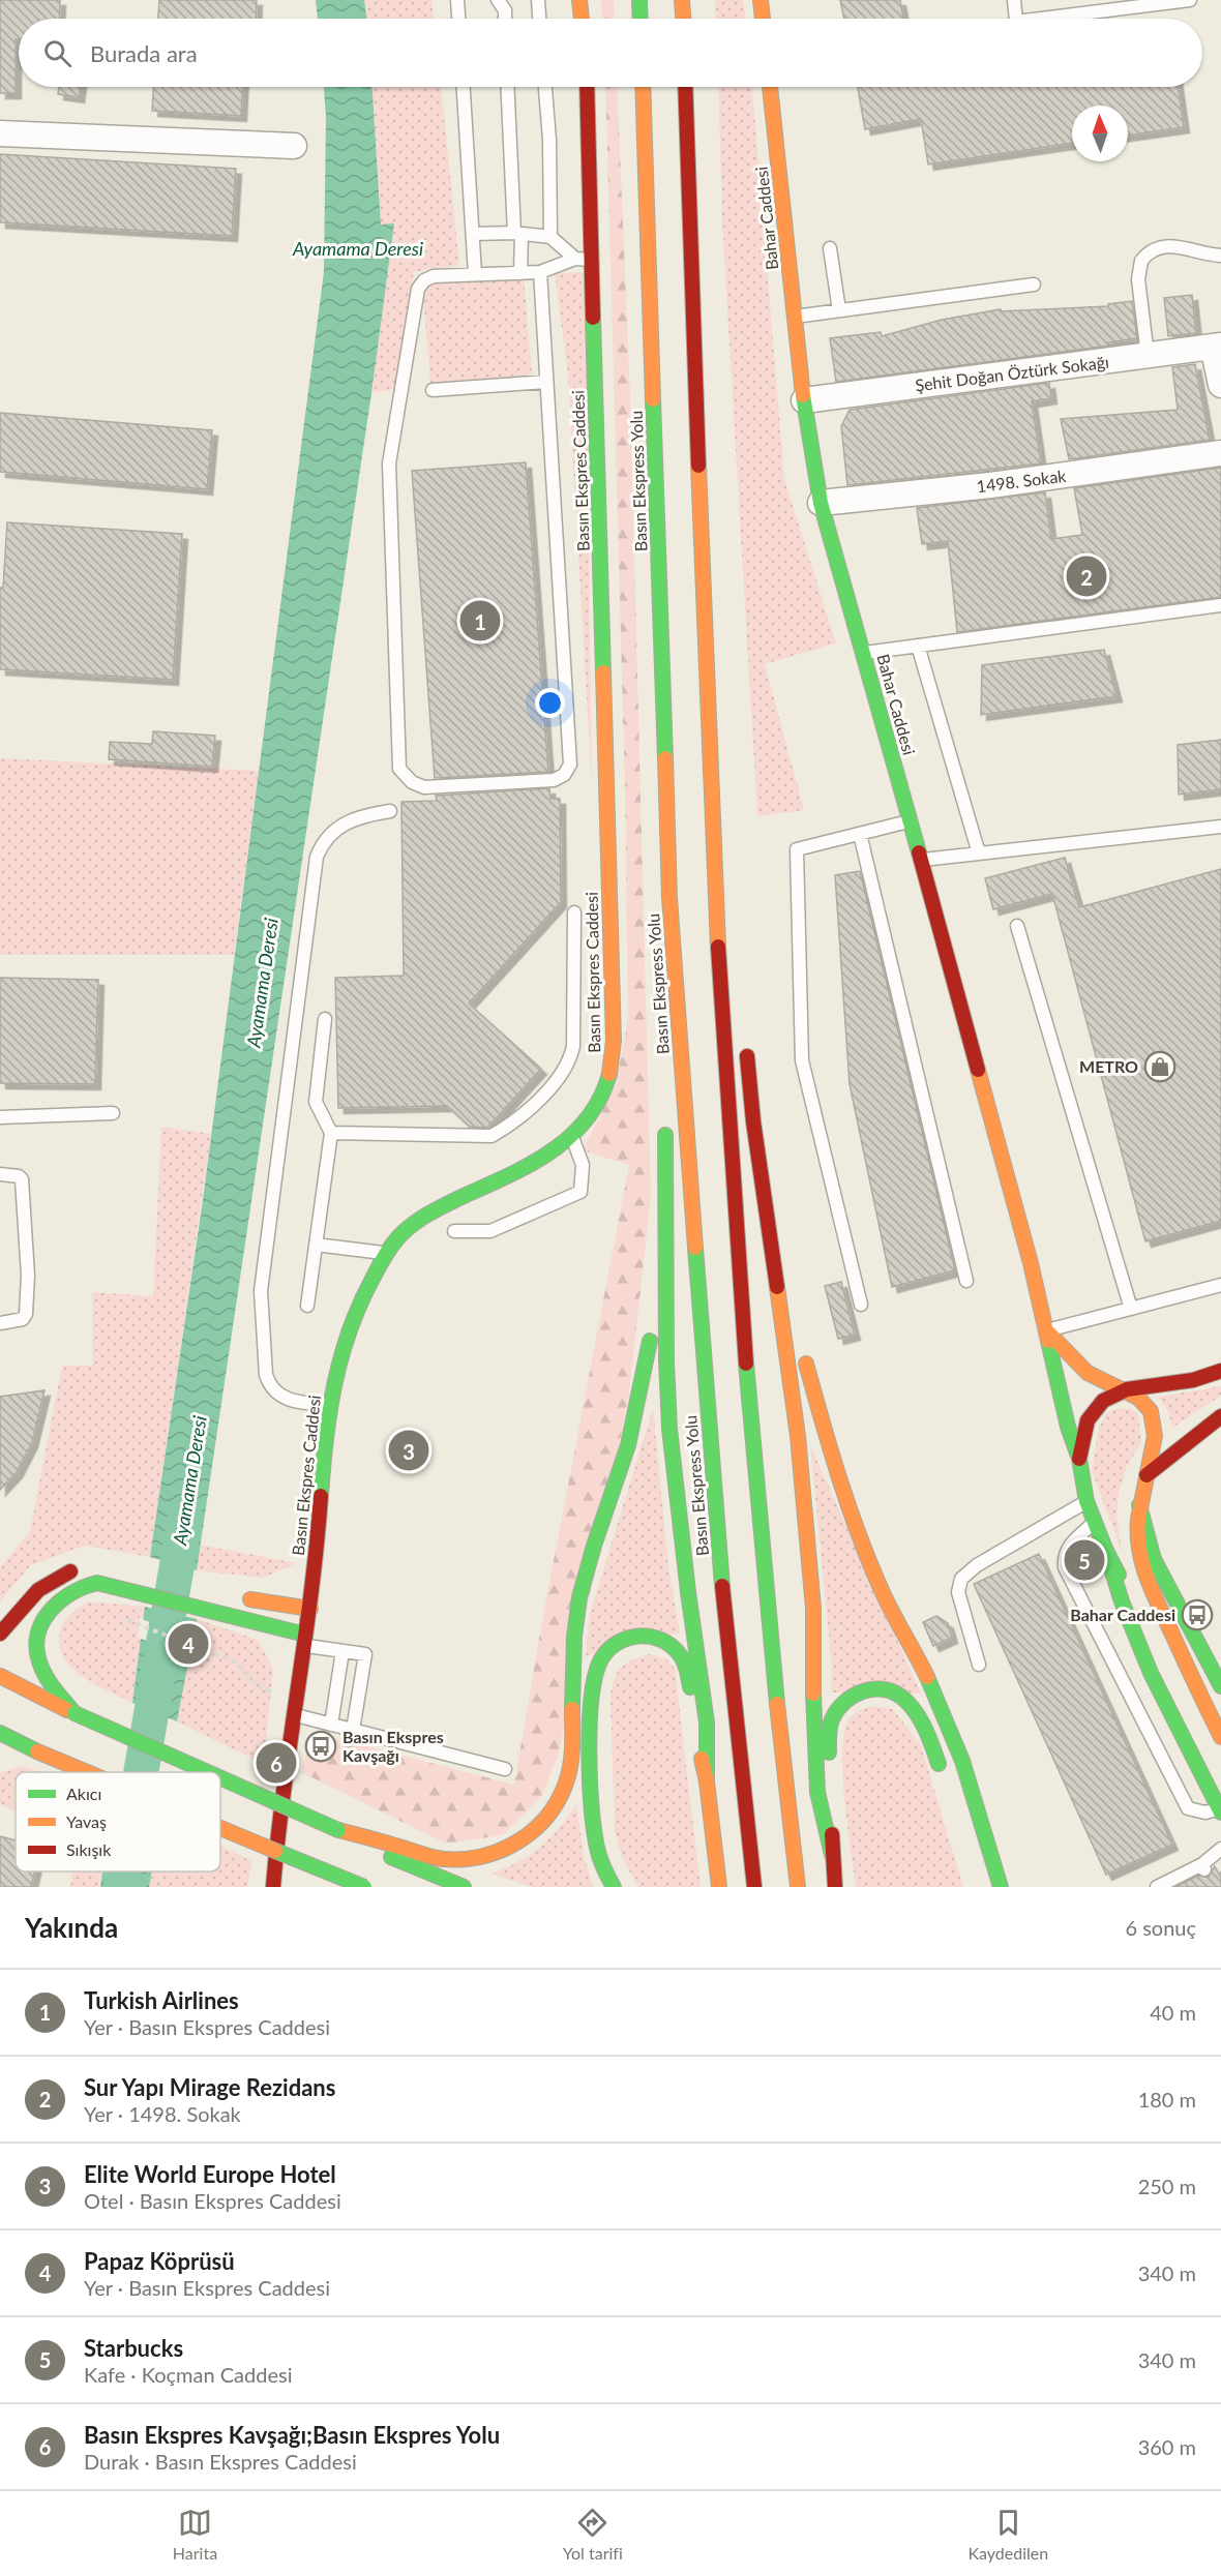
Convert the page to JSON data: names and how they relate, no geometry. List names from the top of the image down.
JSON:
{
  "streets": {
    "main road": ["Bahar Caddesi", "Basın Ekspres Caddesi", "Basın Ekspress Yolu"],
    "street": ["Şehit Doğan Öztürk Sokağı", "1498. Sokak"]
  },
  "crossings": [
    ["Bahar Caddesi", "Şehit Doğan Öztürk Sokağı"],
    ["Bahar Caddesi", "1498. Sokak"]
  ],
  "water": ["Ayamama Deresi"],
  "places": {
    "shop": ["METRO"],
    "bus stop": ["Bahar Caddesi", "Basın Ekspres Kavşağı"]
  },
  "legend": ["Akıcı", "Yavaş", "Sıkışık"],
  "north": "top",
  "page": {
    "search": "Burada ara",
    "pins": [
      "2",
      "1",
      "3",
      "5",
      "4",
      "6"
    ],
    "heading": ["Yakında", "6 sonuç"],
    "list": [
      {
        "mark": "1",
        "name": "Turkish Airlines",
        "note": "Yer · Basın Ekspres Caddesi",
        "value": "40 m"
      },
      {
        "mark": "2",
        "name": "Sur Yapı Mirage Rezidans",
        "note": "Yer · 1498. Sokak",
        "value": "180 m"
      },
      {
        "mark": "3",
        "name": "Elite World Europe Hotel",
        "note": "Otel · Basın Ekspres Caddesi",
        "value": "250 m"
      },
      {
        "mark": "4",
        "name": "Papaz Köprüsü",
        "note": "Yer · Basın Ekspres Caddesi",
        "value": "340 m"
      },
      {
        "mark": "5",
        "name": "Starbucks",
        "note": "Kafe · Koçman Caddesi",
        "value": "340 m"
      },
      {
        "mark": "6",
        "name": "Basın Ekspres Kavşağı;Basın Ekspres Yolu",
        "note": "Durak · Basın Ekspres Caddesi",
        "value": "360 m"
      }
    ],
    "nav": ["Harita", "Yol tarifi", "Kaydedilen"]
  }
}
